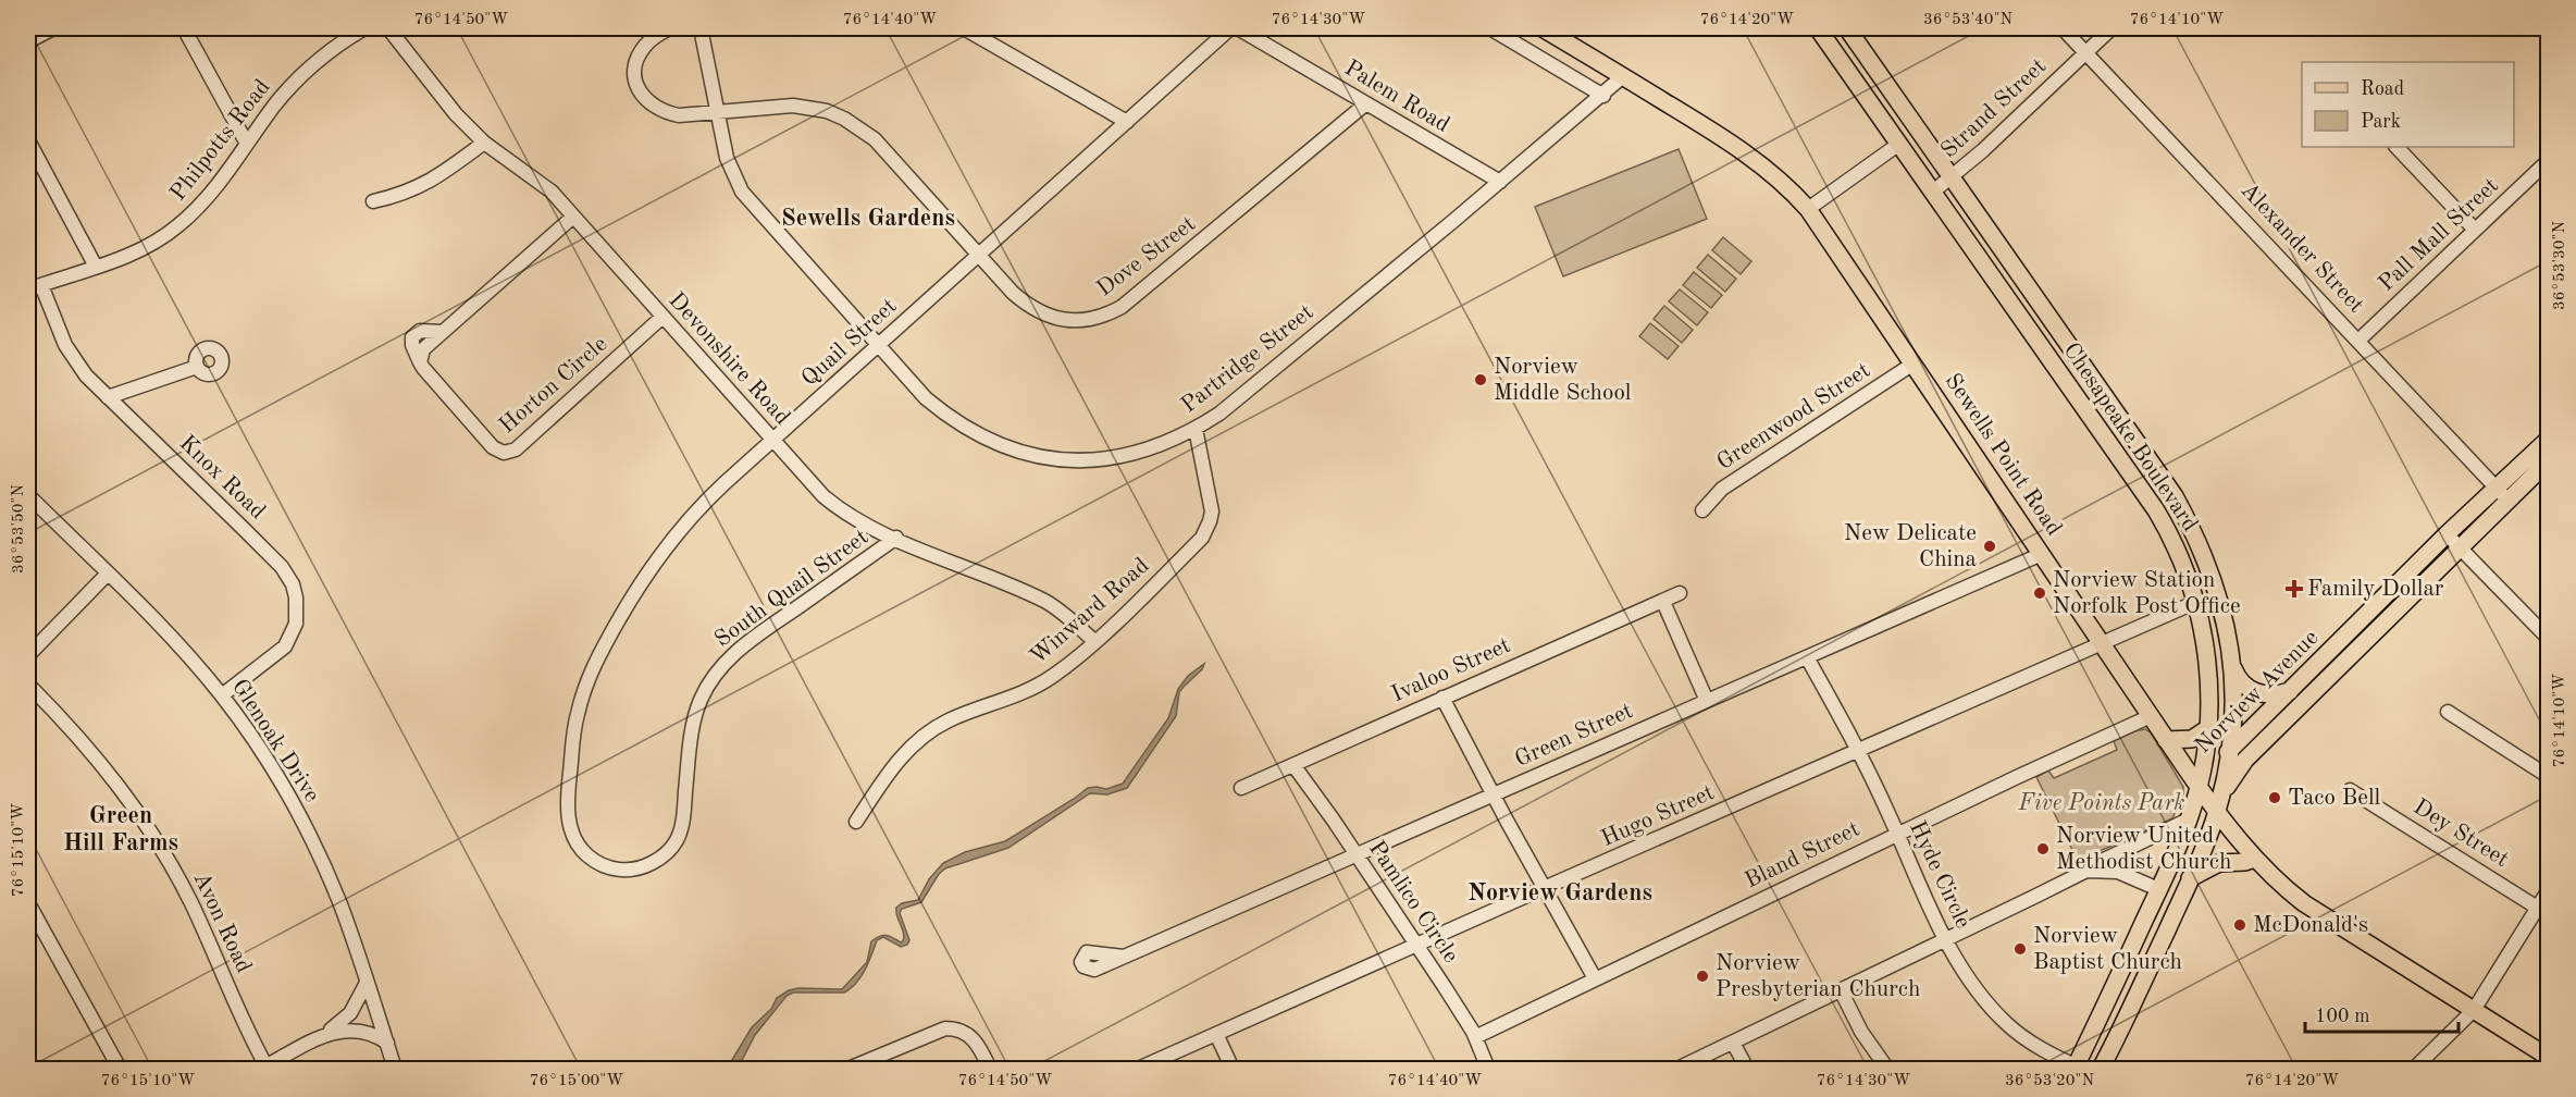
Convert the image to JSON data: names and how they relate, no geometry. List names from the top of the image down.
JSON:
{
  "streets": {
    "main road": ["Chesapeake Boulevard", "Sewells Point Road", "Norview Avenue"],
    "street": [
      "Palem Road",
      "Strand Street",
      "Philpotts Road",
      "Pall Mall Street",
      "Alexander Street",
      "Dove Street",
      "Quail Street",
      "Devonshire Road",
      "Partridge Street",
      "Horton Circle",
      "Greenwood Street",
      "Knox Road",
      "South Quail Street",
      "Winward Road",
      "Ivaloo Street",
      "Green Street",
      "Glenoak Drive",
      "Hugo Street",
      "Dey Street",
      "Bland Street",
      "Hyde Circle",
      "Pamlico Circle",
      "Avon Road"
    ]
  },
  "crossings": [
    ["Palem Road", "Dove Street"],
    ["Palem Road", "Partridge Street"],
    ["Strand Street", "Alexander Street"],
    ["Strand Street", "Chesapeake Boulevard"],
    ["Philpotts Road", "Knox Road"],
    ["Pall Mall Street", "Alexander Street"],
    ["Alexander Street", "Norview Avenue"],
    ["Dove Street", "Quail Street"],
    ["Dove Street", "Partridge Street"],
    ["Quail Street", "Devonshire Road"],
    ["Quail Street", "Partridge Street"],
    ["Quail Street", "South Quail Street"],
    ["Devonshire Road", "Horton Circle"],
    ["Devonshire Road", "South Quail Street"],
    ["Devonshire Road", "Winward Road"],
    ["Partridge Street", "Sewells Point Road"],
    ["Partridge Street", "Winward Road"],
    ["Greenwood Street", "Sewells Point Road"],
    ["Chesapeake Boulevard", "Sewells Point Road"],
    ["Chesapeake Boulevard", "Norview Avenue"],
    ["Chesapeake Boulevard", "Hugo Street"],
    ["Chesapeake Boulevard", "Hyde Circle"],
    ["Sewells Point Road", "Norview Avenue"],
    ["Sewells Point Road", "Green Street"],
    ["Sewells Point Road", "Hugo Street"],
    ["Sewells Point Road", "Bland Street"],
    ["Knox Road", "Glenoak Drive"],
    ["Ivaloo Street", "Pamlico Circle"],
    ["Green Street", "Hyde Circle"],
    ["Green Street", "Pamlico Circle"],
    ["Hugo Street", "Hyde Circle"],
    ["Hugo Street", "Pamlico Circle"],
    ["Bland Street", "Hyde Circle"],
    ["Bland Street", "Pamlico Circle"]
  ],
  "districts": ["Sewells Gardens", "Green Hill Farms", "Norview Gardens"],
  "parks": ["Five Points Park"],
  "places": {
    "other": [
      "Norview Middle School",
      "New Delicate China",
      "Norview Station Norfolk Post Office",
      "Taco Bell",
      "Norview United Methodist Church",
      "McDonald's",
      "Norview Baptist Church",
      "Norview Presbyterian Church"
    ],
    "health": ["Family Dollar"]
  },
  "legend": ["Road", "Park"],
  "scale_bar": "100 m",
  "coordinates": [
    "76°14'50\"W",
    "76°14'40\"W",
    "76°14'30\"W",
    "76°14'20\"W",
    "36°53'40\"N",
    "76°14'10\"W",
    "36°53'30\"N",
    "36°53'50\"N",
    "76°15'10\"W",
    "76°15'00\"W",
    "36°53'20\"N"
  ]
}
